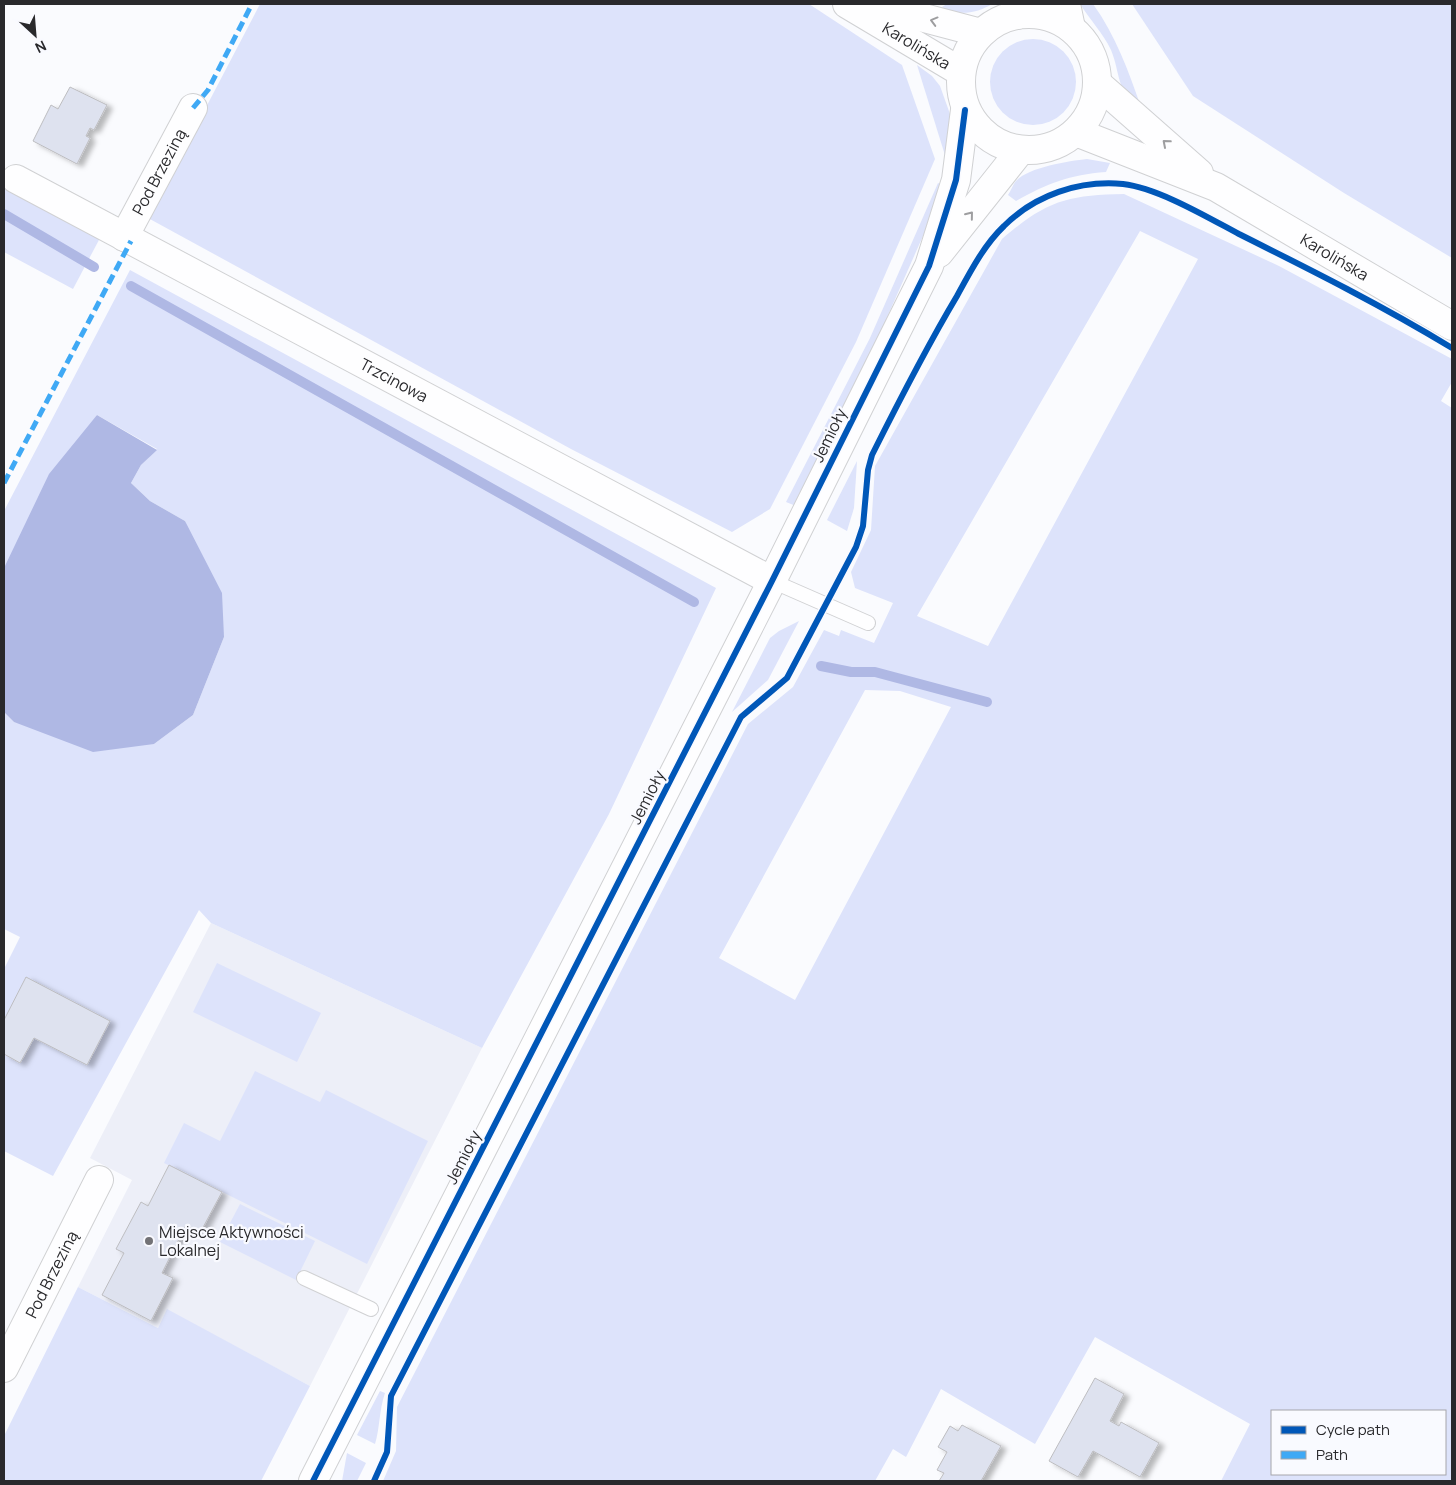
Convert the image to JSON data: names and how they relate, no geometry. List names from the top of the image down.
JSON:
{
  "streets": {
    "street": [
      "Karolińska",
      "Pod Brzeziną",
      "Trzcinowa",
      "Jemioły"
    ]
  },
  "crossings": [
    ["Karolińska", "Jemioły"],
    ["Pod Brzeziną", "Trzcinowa"],
    ["Trzcinowa", "Jemioły"]
  ],
  "places": ["Miejsce Aktywności Lokalnej"],
  "legend": ["Cycle path", "Path"],
  "north": "bottom right"
}
